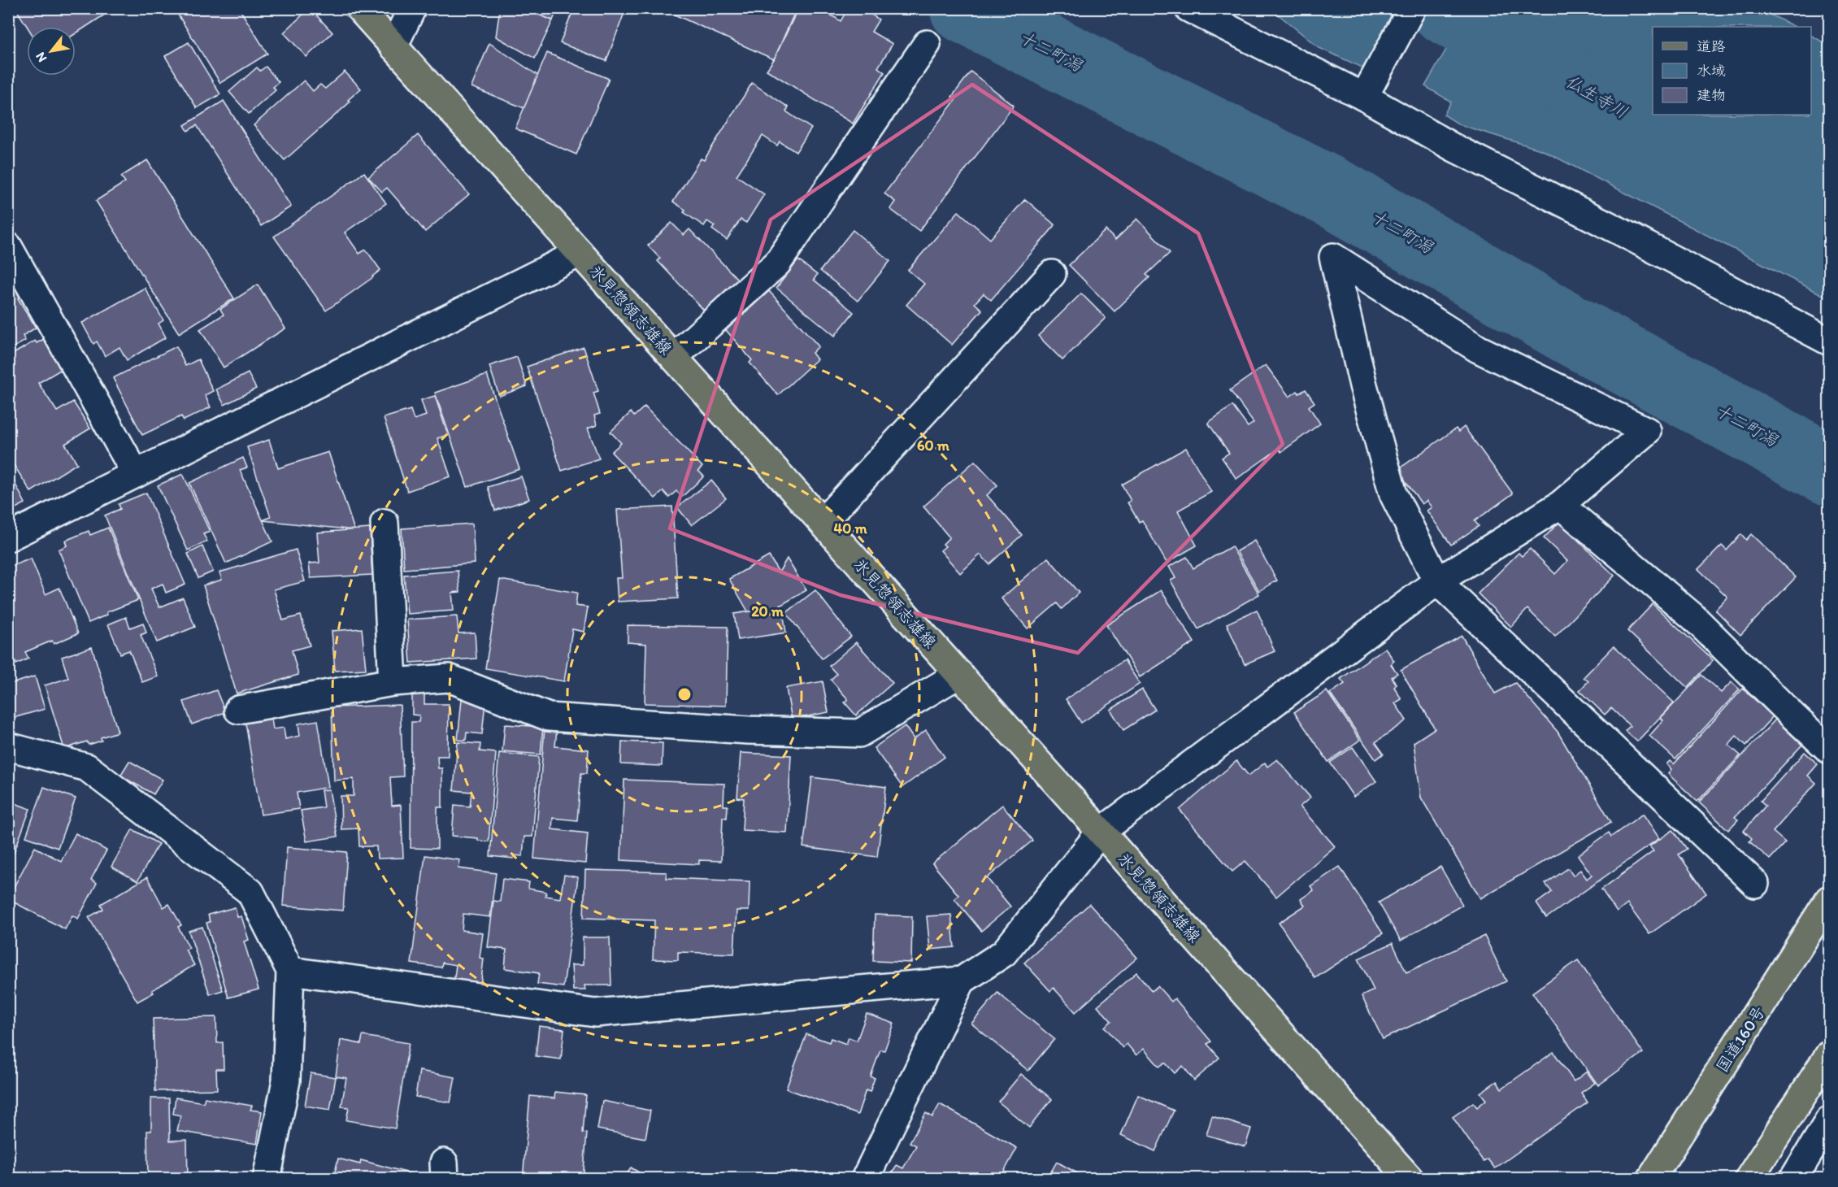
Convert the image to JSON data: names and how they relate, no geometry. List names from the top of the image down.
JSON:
{
  "streets": {
    "main road": ["氷見惣領志雄線", "国道160号"]
  },
  "water": ["十二町潟", "仏生寺川"],
  "legend": ["道路", "水域", "建物"],
  "north": "bottom left",
  "rings": ["60 m", "40 m", "20 m"]
}
